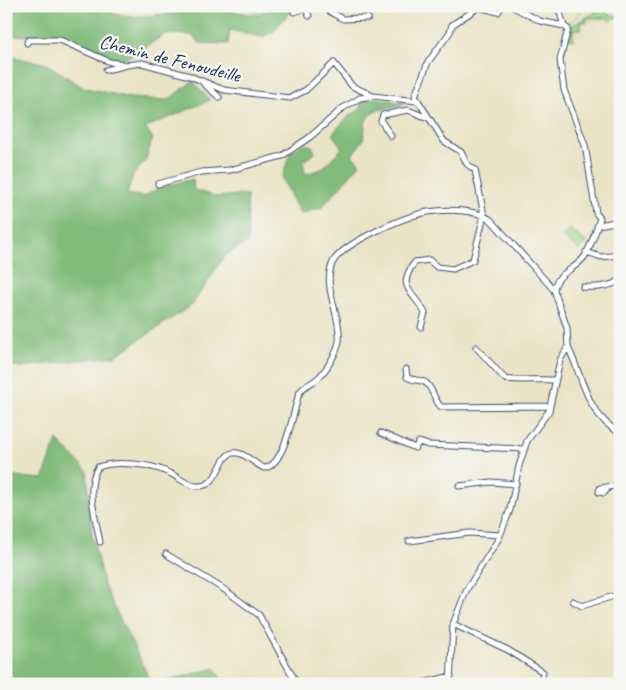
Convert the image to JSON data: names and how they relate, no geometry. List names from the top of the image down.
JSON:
{
  "streets": {
    "street": ["Chemin de Fenoudeille"]
  }
}
